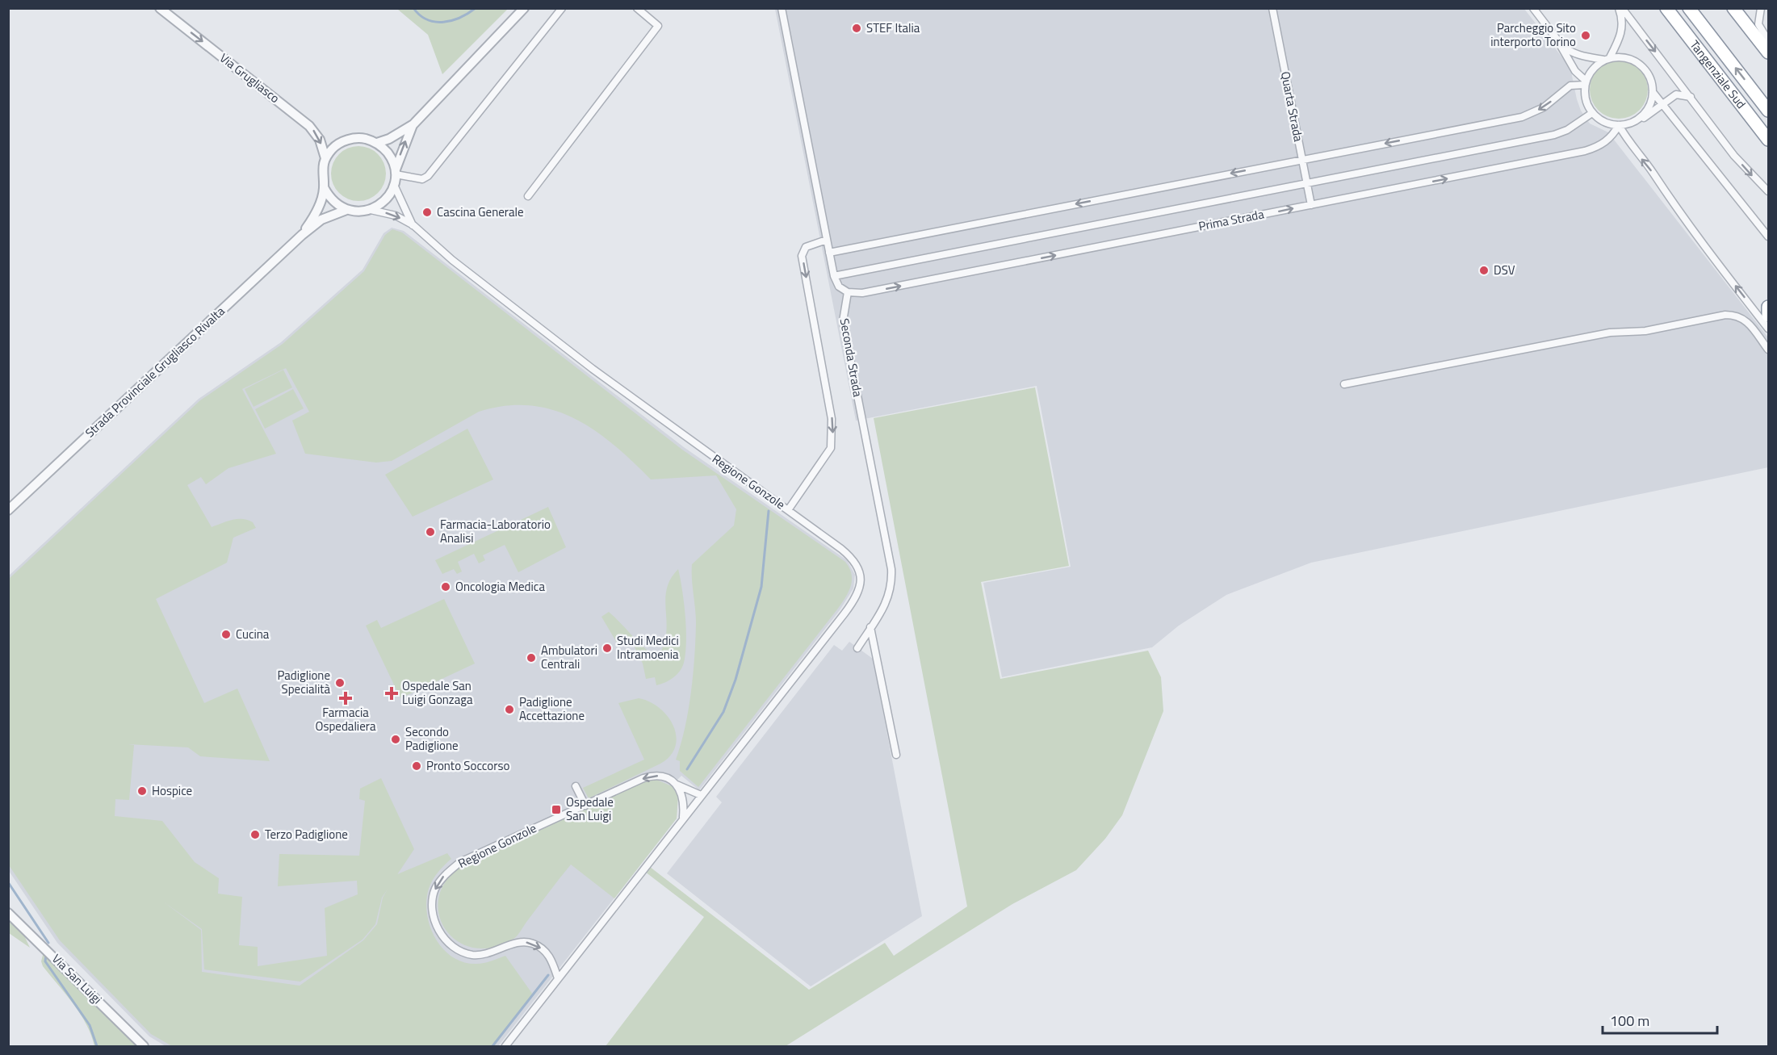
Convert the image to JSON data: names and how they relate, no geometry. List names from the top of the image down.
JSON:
{
  "streets": {
    "highway": ["Tangenziale Sud"],
    "street": [
      "Via Grugliasco",
      "Quarta Strada",
      "Prima Strada",
      "Seconda Strada",
      "Strada Provinciale Grugliasco Rivalta",
      "Regione Gonzole",
      "Via San Luigi"
    ]
  },
  "crossings": [
    ["Via Grugliasco", "Regione Gonzole"],
    ["Quarta Strada", "Prima Strada"],
    ["Prima Strada", "Seconda Strada"]
  ],
  "one_way": ["Via Grugliasco"],
  "places": {
    "other": [
      "STEF Italia",
      "Parcheggio Sito interporto Torino",
      "Cascina Generale",
      "DSV",
      "Farmacia-Laboratorio Analisi",
      "Oncologia Medica",
      "Cucina",
      "Studi Medici Intramoenia",
      "Ambulatori Centrali",
      "Padiglione Specialità",
      "Padiglione Accettazione",
      "Secondo Padiglione",
      "Pronto Soccorso",
      "Hospice",
      "Terzo Padiglione"
    ],
    "health": ["Ospedale San Luigi Gonzaga", "Farmacia Ospedaliera"],
    "transit": ["Ospedale San Luigi"]
  },
  "scale_bar": "100 m"
}
